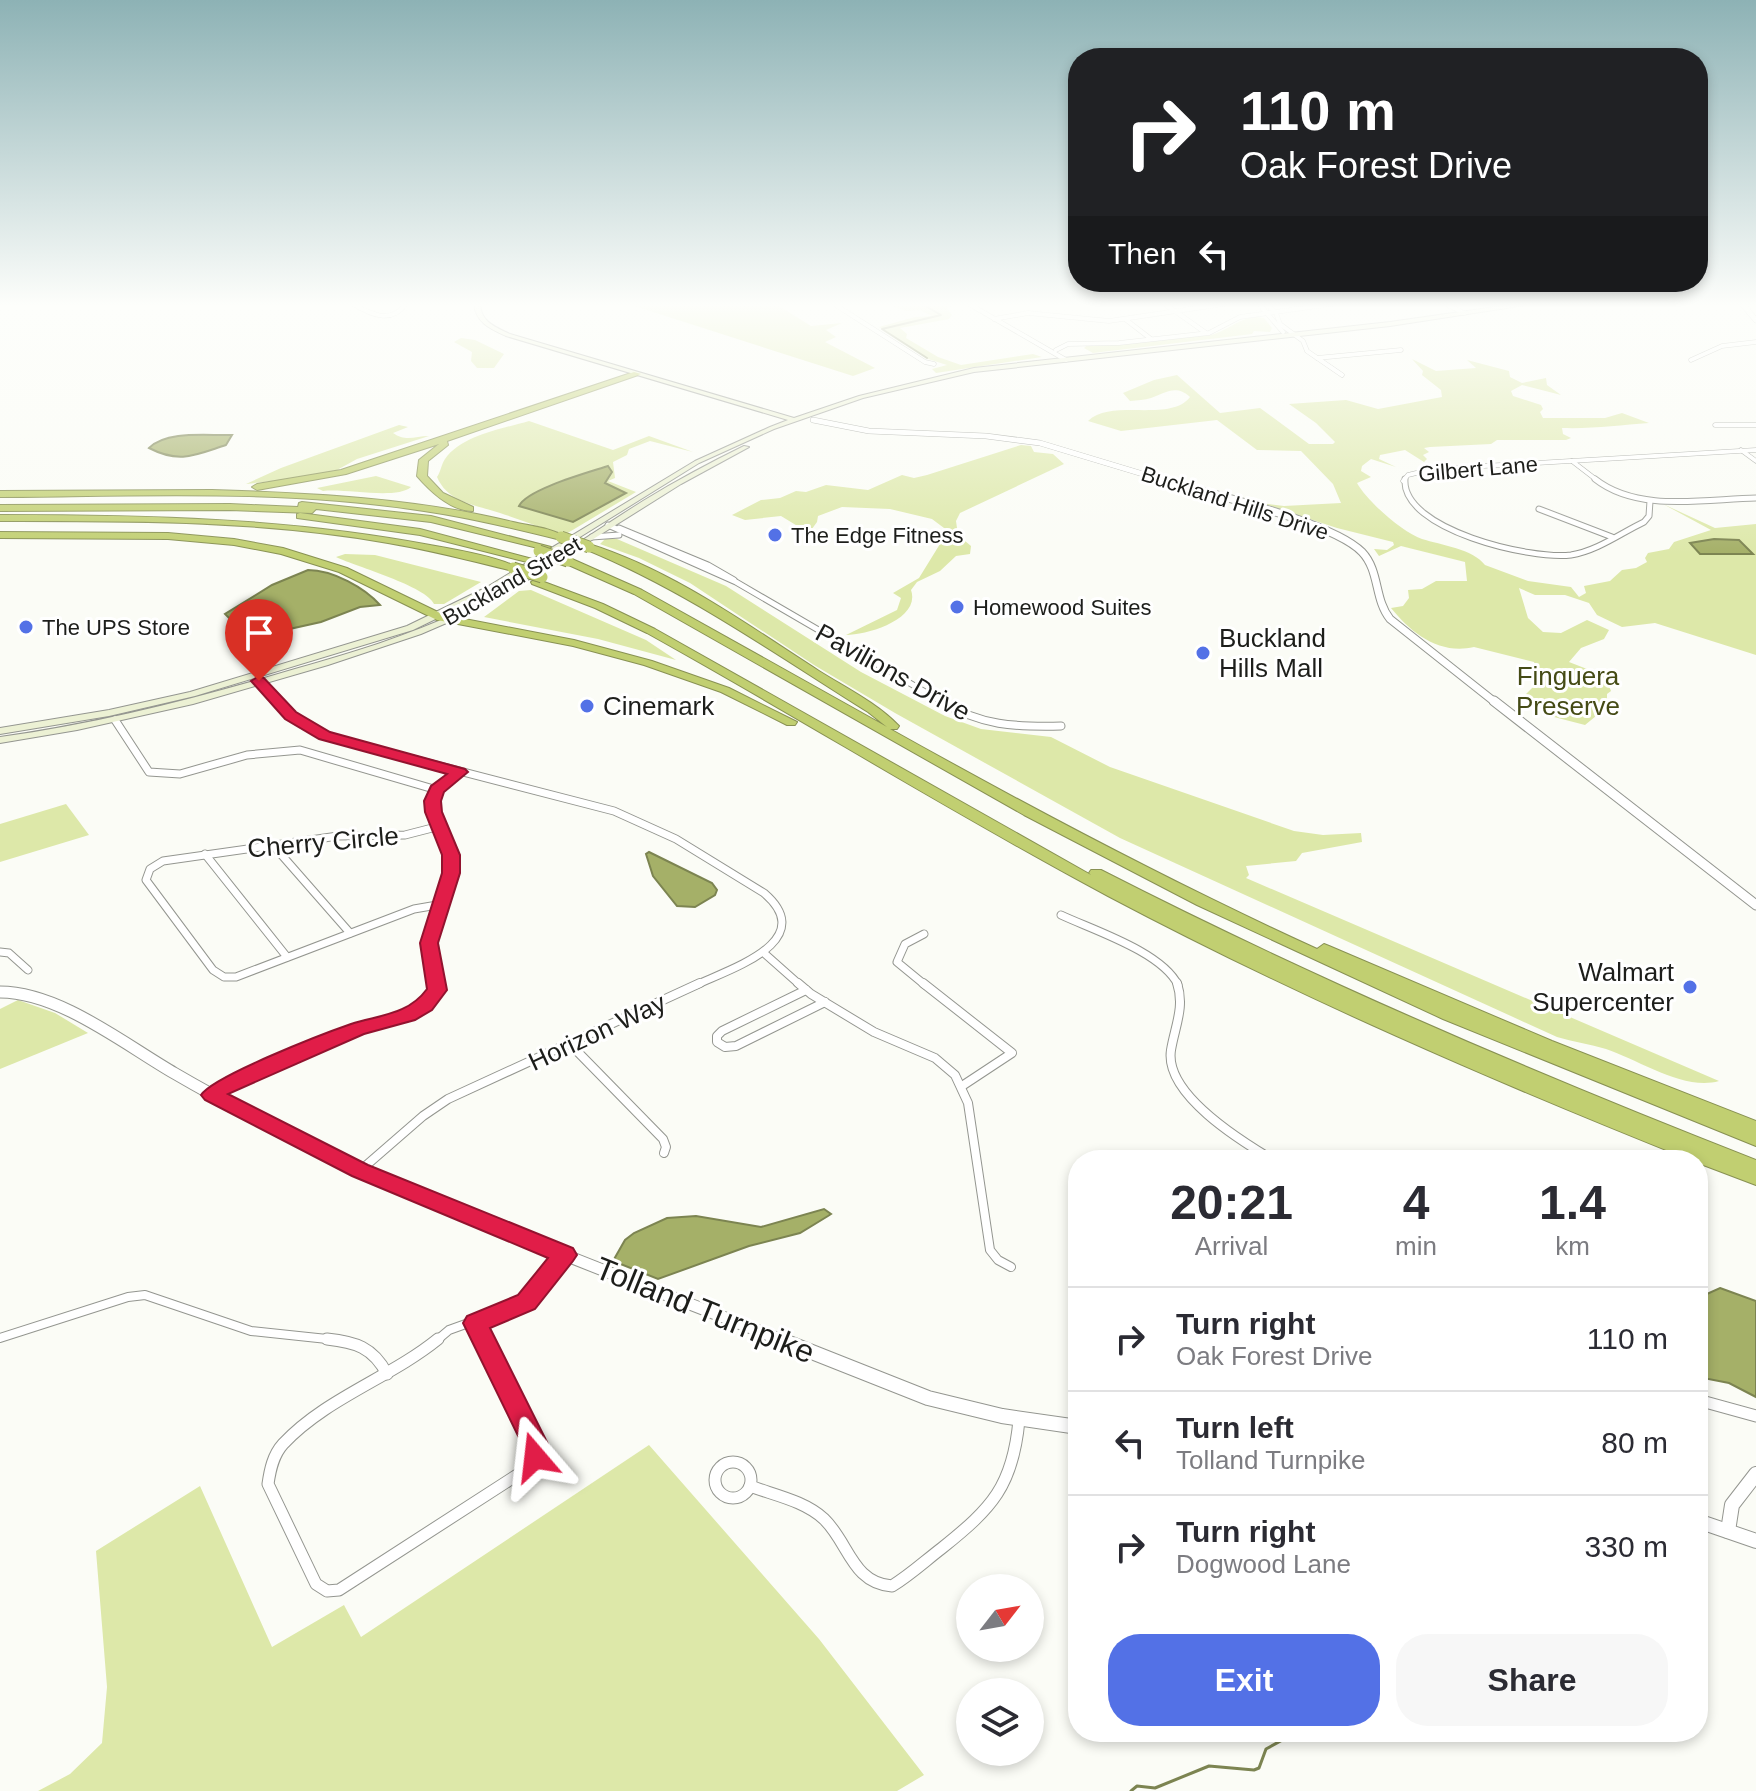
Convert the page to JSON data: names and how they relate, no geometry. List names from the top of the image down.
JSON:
{
  "streets": {
    "main road": ["Buckland Street"],
    "street": [
      "Gilbert Lane",
      "Buckland Hills Drive",
      "Pavilions Drive",
      "Cherry Circle",
      "Horizon Way",
      "Tolland Turnpike"
    ]
  },
  "crossings": [
    ["Buckland Hills Drive", "Buckland Street"],
    ["Buckland Street", "Pavilions Drive"],
    ["Horizon Way", "Tolland Turnpike"]
  ],
  "parks": ["Finguera Preserve"],
  "places": [
    "The Edge Fitness",
    "Homewood Suites",
    "The UPS Store",
    "Buckland Hills Mall",
    "Cinemark",
    "Walmart Supercenter"
  ],
  "north": "top right",
  "page": {
    "turn": ["110 m", "Oak Forest Drive"],
    "then": "Then",
    "eta": [
      "20:21",
      "Arrival",
      "4",
      "min",
      "1.4",
      "km"
    ],
    "list": [
      {
        "name": "Turn right",
        "note": "Oak Forest Drive",
        "value": "110 m"
      },
      {
        "name": "Turn left",
        "note": "Tolland Turnpike",
        "value": "80 m"
      },
      {
        "name": "Turn right",
        "note": "Dogwood Lane",
        "value": "330 m"
      }
    ],
    "buttons": ["Exit", "Share"]
  }
}
